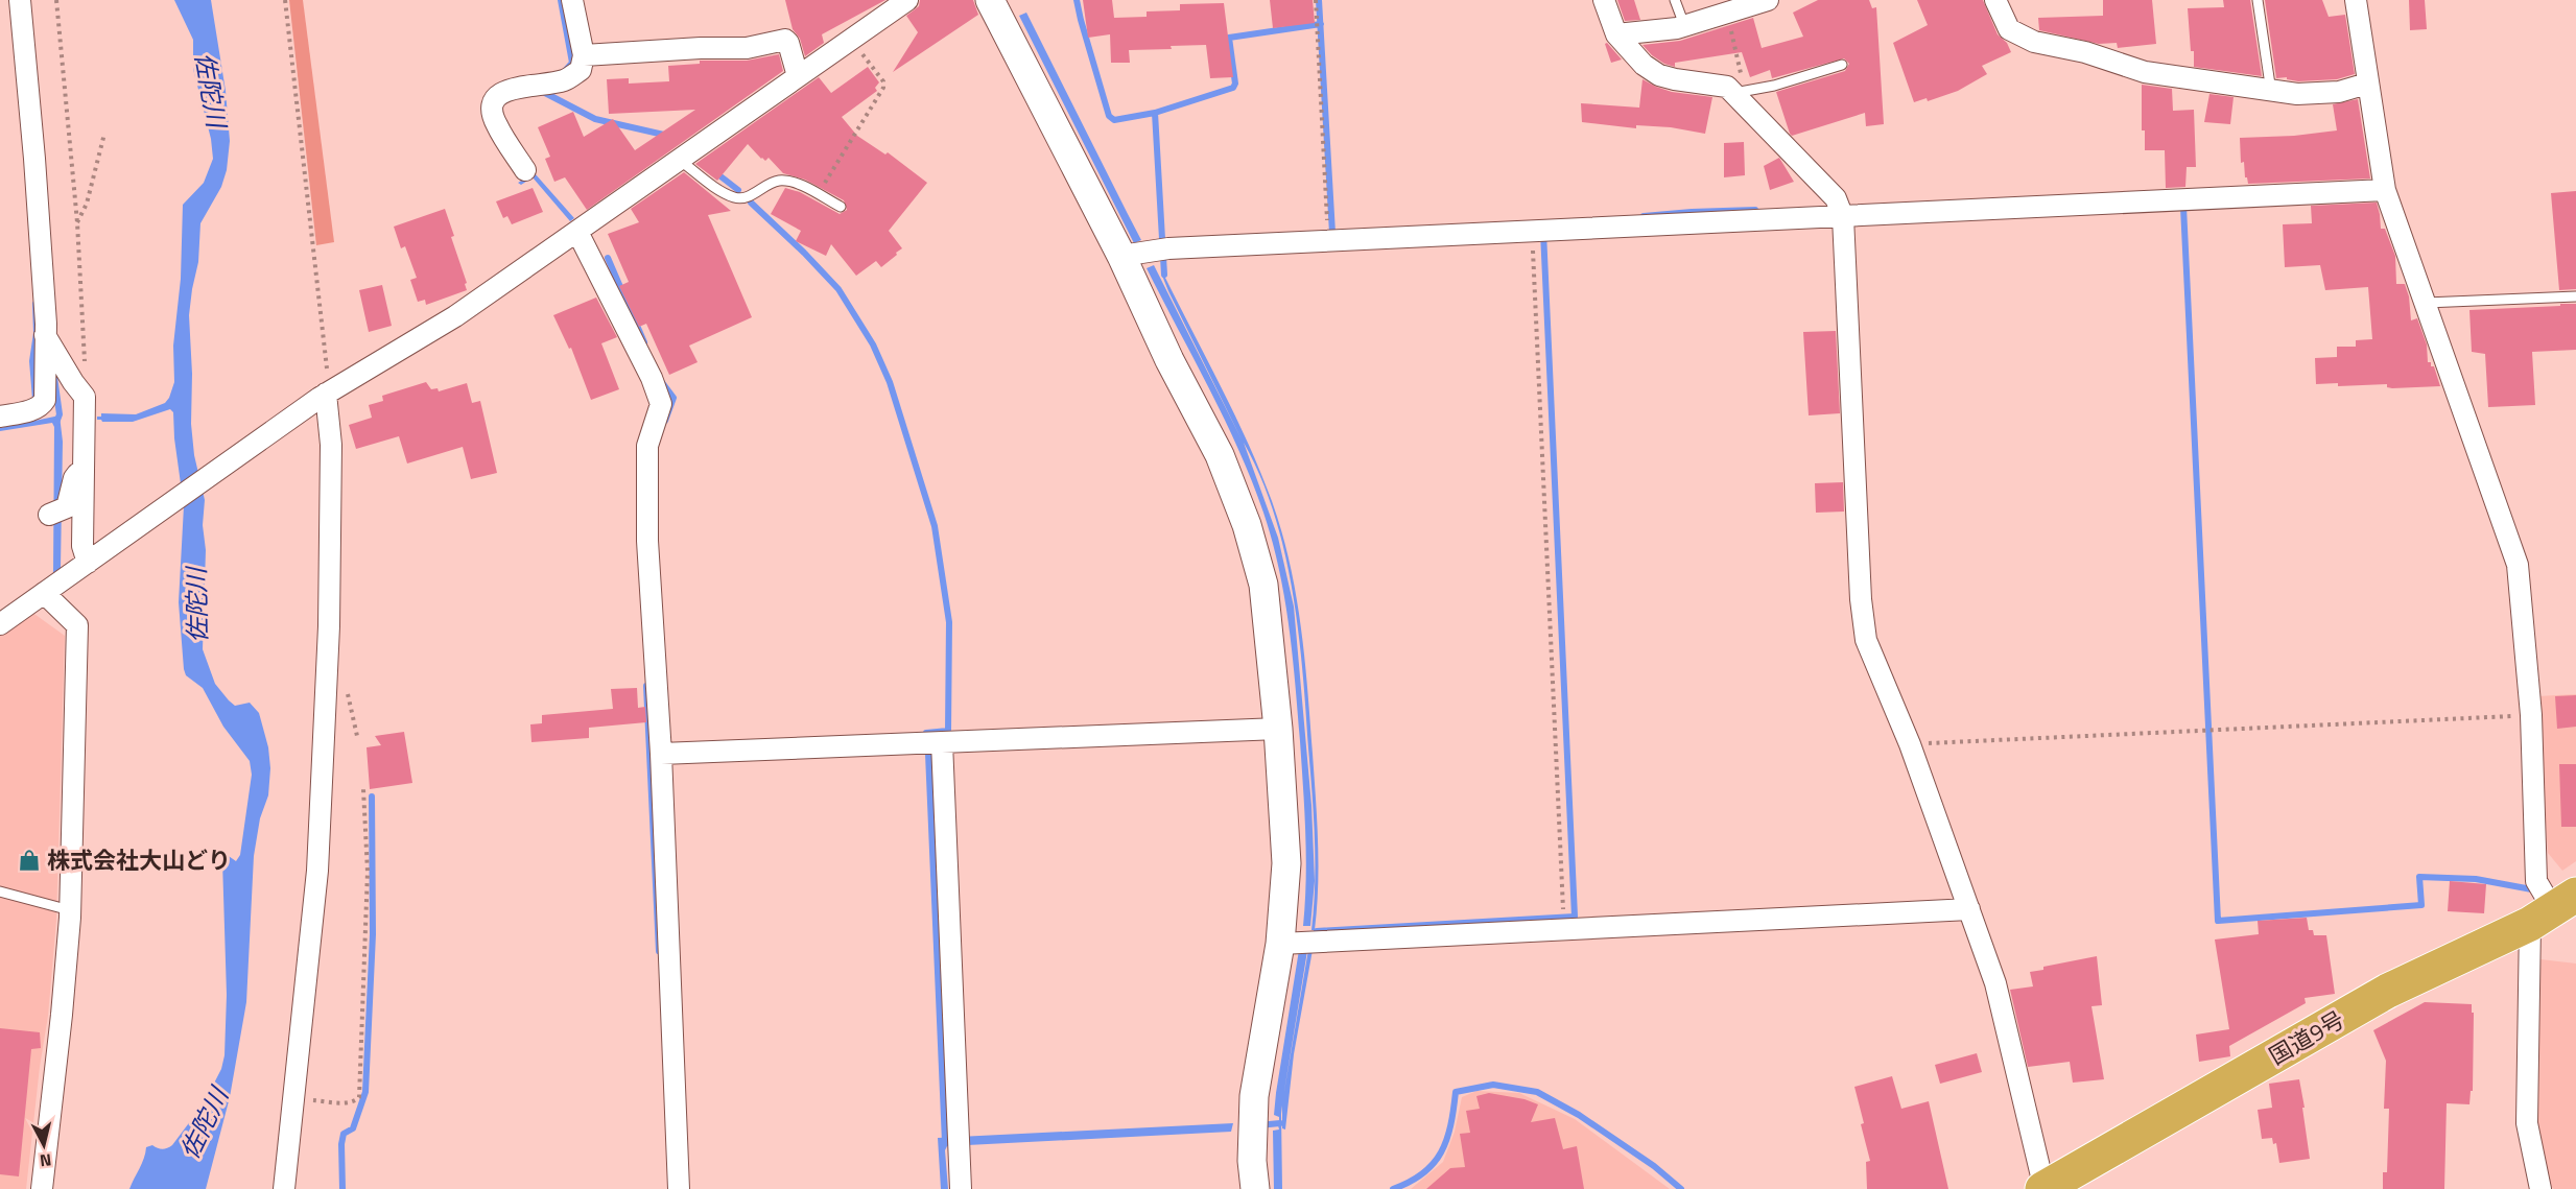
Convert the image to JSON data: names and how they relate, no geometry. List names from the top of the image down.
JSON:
{
  "streets": {
    "highway": ["国道9号"]
  },
  "water": ["佐陀川"],
  "places": {
    "shop": ["株式会社大山どり"]
  },
  "north": "bottom"
}
